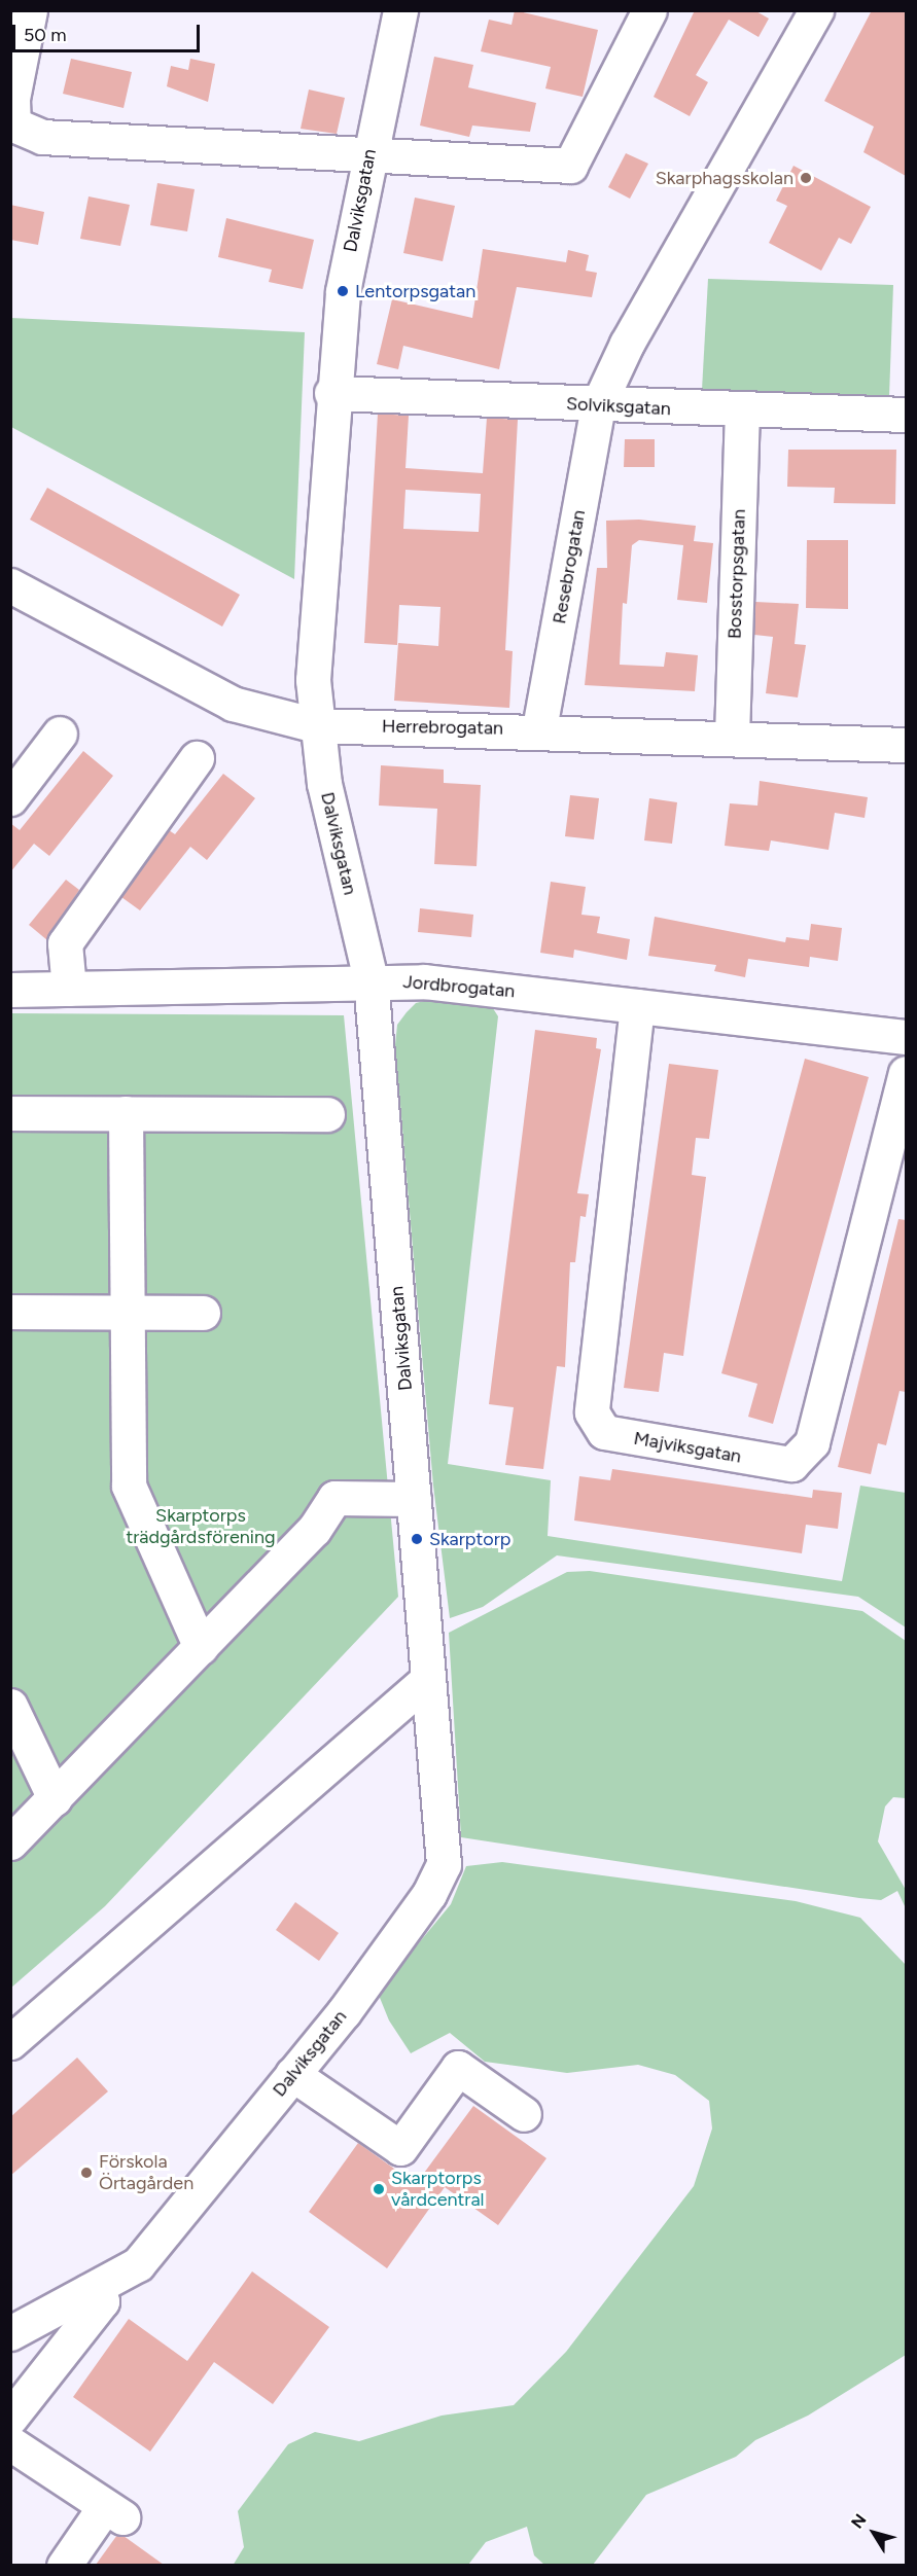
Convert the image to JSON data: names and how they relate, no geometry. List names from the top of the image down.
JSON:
{
  "streets": {
    "street": [
      "Dalviksgatan",
      "Solviksgatan",
      "Resebrogatan",
      "Bosstorpsgatan",
      "Herrebrogatan",
      "Jordbrogatan",
      "Majviksgatan"
    ]
  },
  "crossings": [
    ["Dalviksgatan", "Solviksgatan"],
    ["Dalviksgatan", "Herrebrogatan"],
    ["Dalviksgatan", "Jordbrogatan"],
    ["Solviksgatan", "Resebrogatan"],
    ["Solviksgatan", "Bosstorpsgatan"],
    ["Resebrogatan", "Herrebrogatan"],
    ["Bosstorpsgatan", "Herrebrogatan"],
    ["Jordbrogatan", "Majviksgatan"]
  ],
  "parks": ["Skarptorps trädgårdsförening"],
  "places": [
    "Skarphagsskolan",
    "Lentorpsgatan",
    "Skarptorp",
    "Förskola Örtagården",
    "Skarptorps vårdcentral"
  ],
  "scale_bar": "50 m",
  "north": "top left"
}
